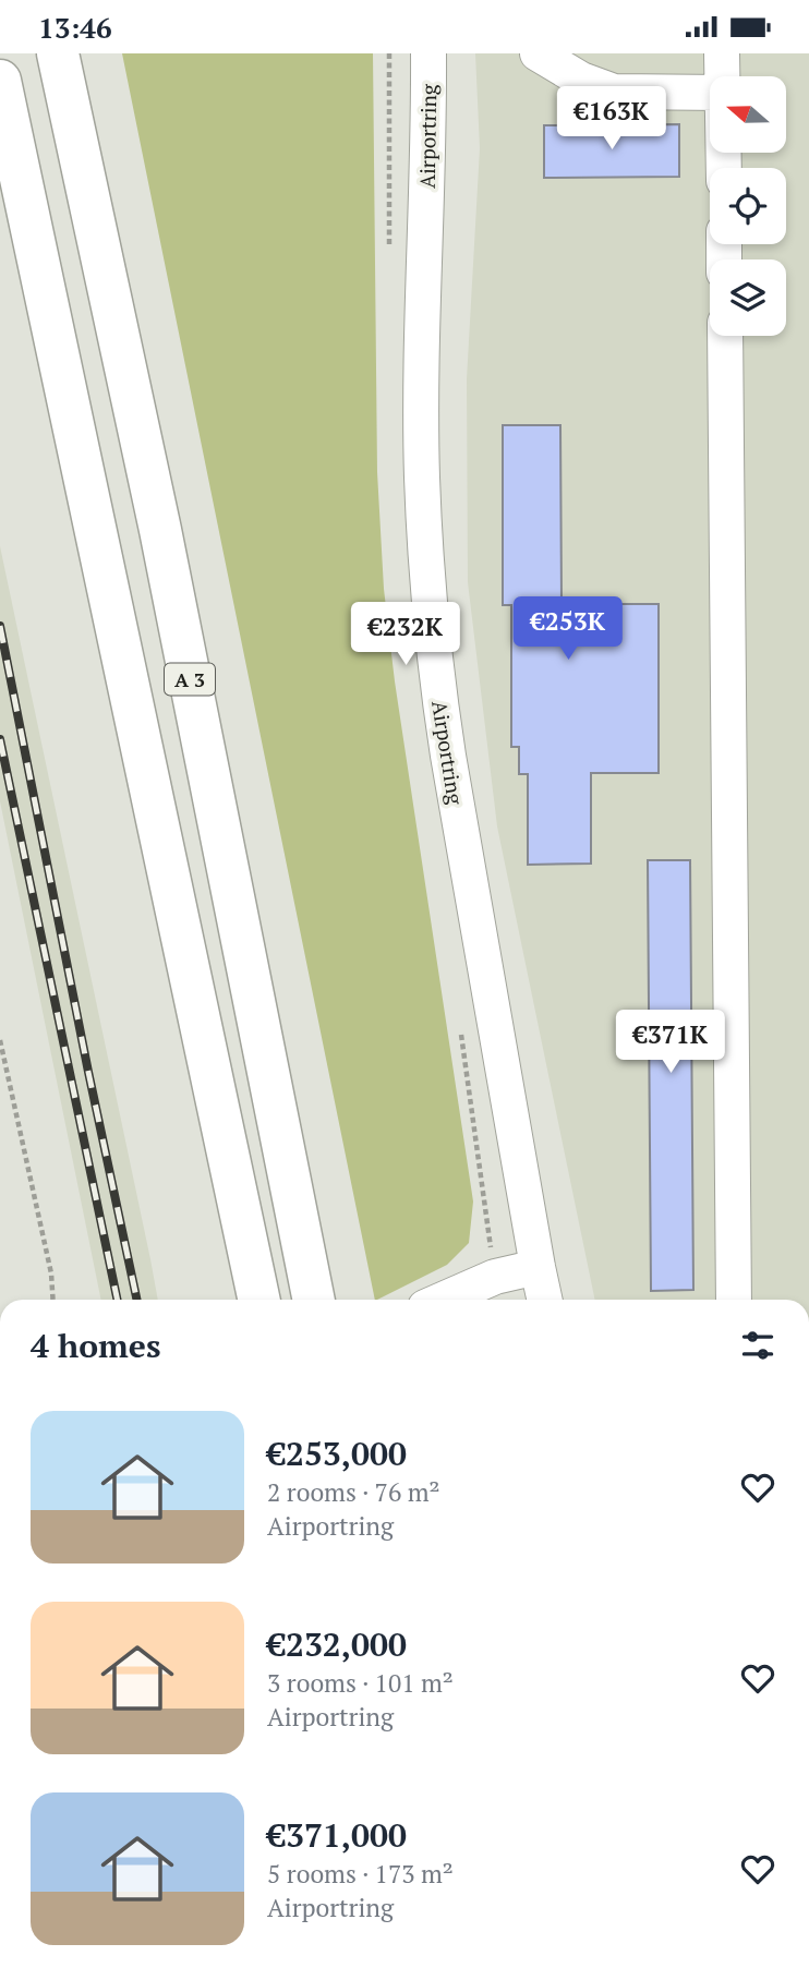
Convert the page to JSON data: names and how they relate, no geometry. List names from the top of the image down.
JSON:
{
  "streets": {
    "highway": ["A 3"],
    "street": ["Airportring"]
  },
  "north": "left",
  "page": {
    "status": "13:46",
    "price": [
      "€163K",
      "€253K",
      "€232K",
      "€371K"
    ],
    "heading": "4 homes",
    "list": [
      {
        "name": "€253,000",
        "note": "2 rooms · 76 m² · Airportring"
      },
      {
        "name": "€232,000",
        "note": "3 rooms · 101 m² · Airportring"
      },
      {
        "name": "€371,000",
        "note": "5 rooms · 173 m² · Airportring"
      }
    ]
  }
}
